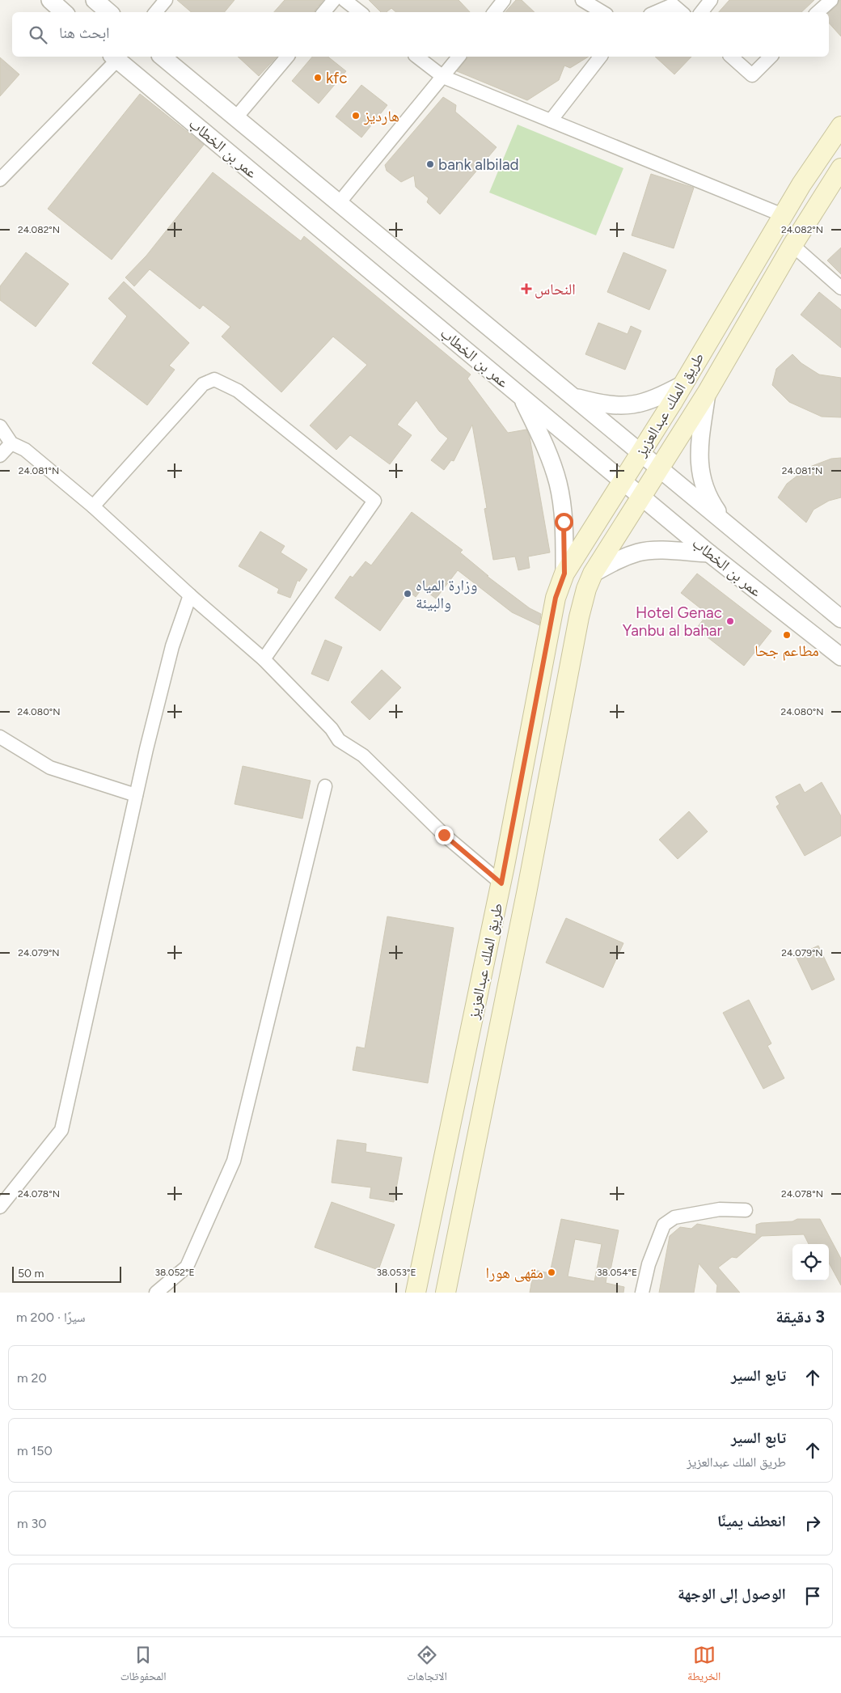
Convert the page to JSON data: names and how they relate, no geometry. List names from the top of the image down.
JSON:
{
  "streets": {
    "main road": ["طريق الملك عبدالعزيز"],
    "street": ["عمر بن الخطاب"]
  },
  "crossings": [
    ["عمر بن الخطاب", "طريق الملك عبدالعزيز"]
  ],
  "places": {
    "other": [
      "kfc",
      "هارديز",
      "bank albilad",
      "وزارة المياه والبيئة",
      "Hotel Genac Yanbu al bahar",
      "مطاعم جحا",
      "مقهى هورا"
    ],
    "health": ["النحاس"]
  },
  "scale_bar": "50 m",
  "page": {
    "search": "ابحث هنا",
    "scale": "50 m",
    "heading": ["3 دقيقة", "سيرًا · 200 m"],
    "list": [
      ["تابع السير", "20 m"],
      ["تابع السير", "طريق الملك عبدالعزيز", "150 m"],
      ["انعطف يمينًا", "30 m"],
      "الوصول إلى الوجهة"
    ],
    "nav": ["الخريطة", "الاتجاهات", "المحفوظات"]
  },
  "coordinates": [
    "24.082°N",
    "24.081°N",
    "24.080°N",
    "24.079°N",
    "24.078°N",
    "38.052°E",
    "38.053°E",
    "38.054°E"
  ]
}
